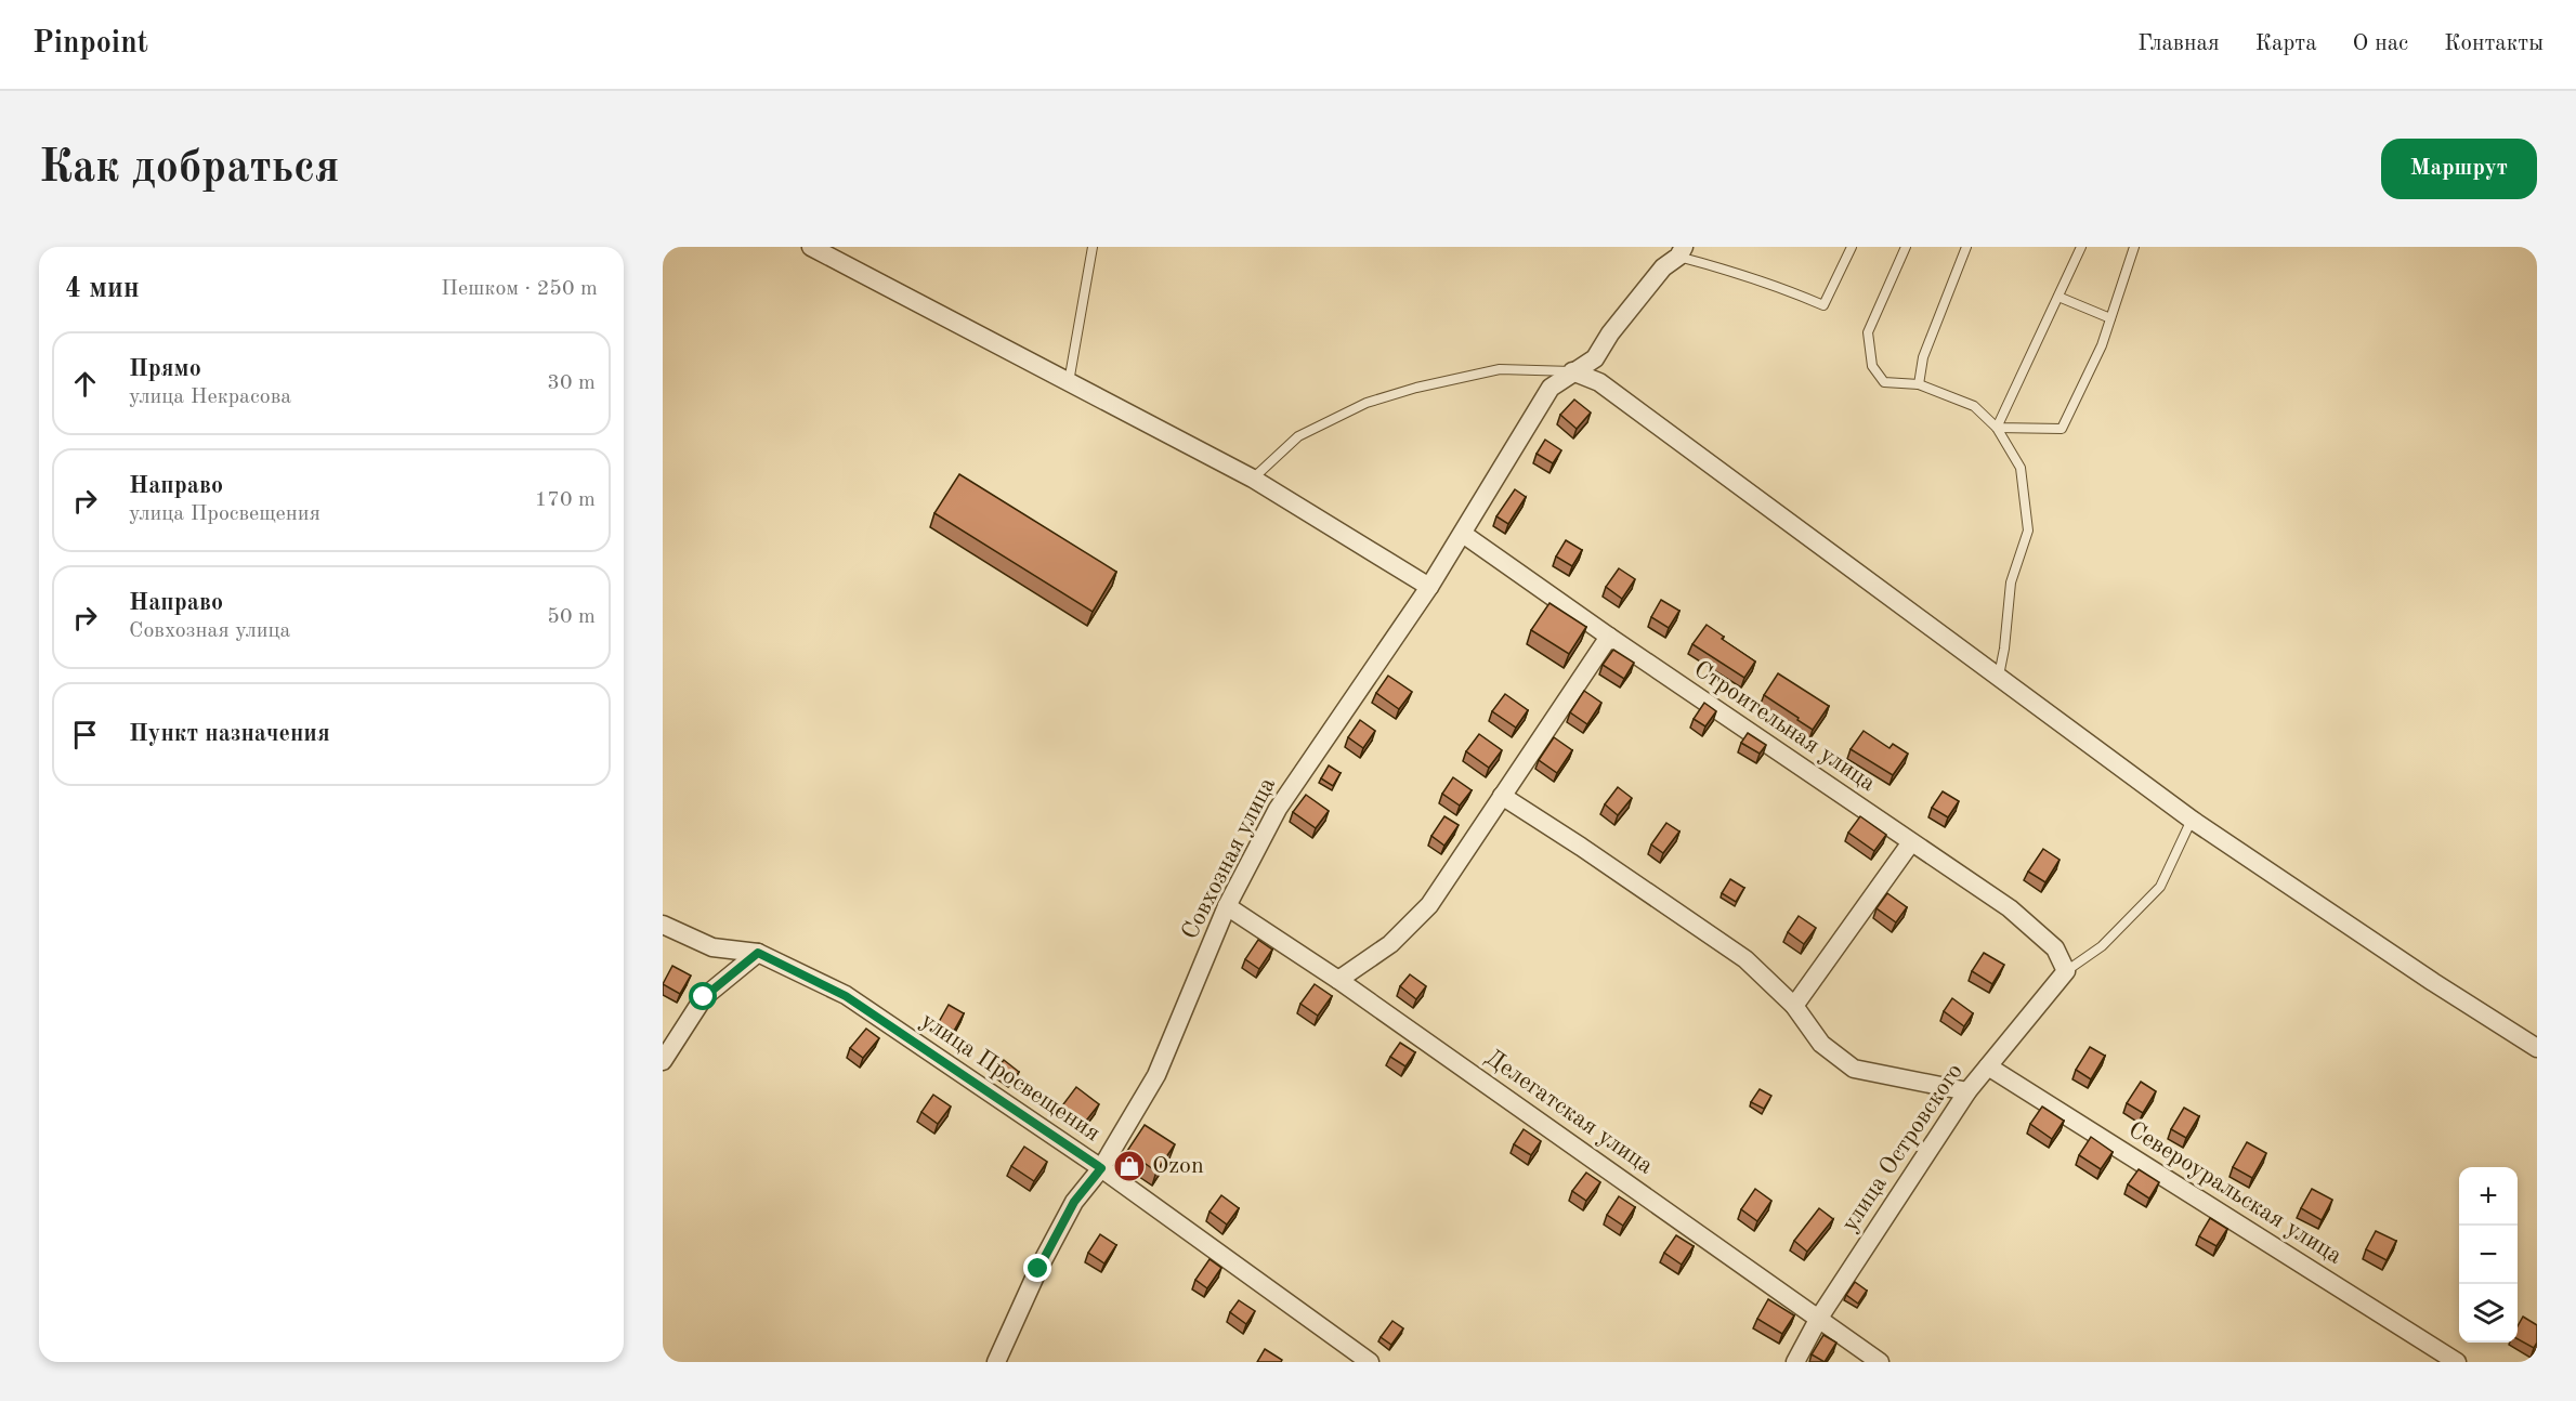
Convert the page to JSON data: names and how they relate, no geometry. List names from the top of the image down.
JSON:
{
  "streets": {
    "street": [
      "Строительная улица",
      "Совхозная улица",
      "улица Просвещения",
      "Делегатская улица",
      "улица Островского",
      "Североуральская улица"
    ]
  },
  "crossings": [
    ["Строительная улица", "Совхозная улица"],
    ["Строительная улица", "улица Островского"],
    ["Совхозная улица", "улица Просвещения"],
    ["Совхозная улица", "Делегатская улица"],
    ["Делегатская улица", "улица Островского"],
    ["улица Островского", "Североуральская улица"]
  ],
  "places": {
    "shop": ["Ozon"]
  },
  "page": {
    "header": "Pinpoint",
    "nav": [
      "Главная",
      "Карта",
      "О нас",
      "Контакты"
    ],
    "buttons": "Маршрут",
    "title": "Как добраться",
    "heading": ["4 мин", "Пешком · 250 m"],
    "list": [
      ["Прямо", "улица Некрасова", "30 m"],
      ["Направо", "улица Просвещения", "170 m"],
      ["Направо", "Совхозная улица", "50 m"],
      "Пункт назначения"
    ],
    "map_buttons": ["+", "−"]
  }
}
